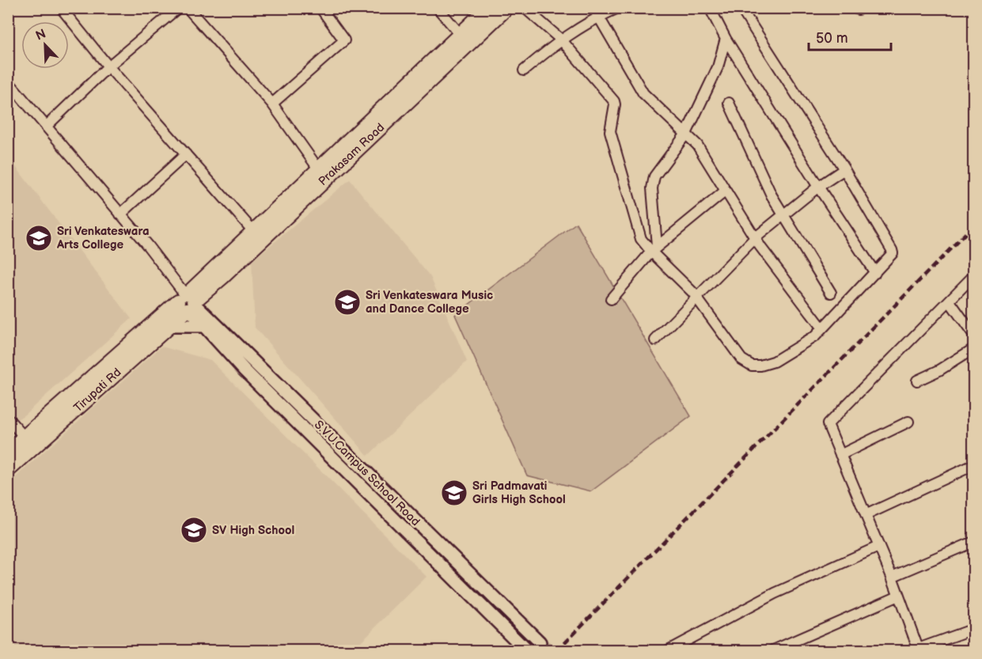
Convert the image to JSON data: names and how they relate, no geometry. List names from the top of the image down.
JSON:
{
  "streets": {
    "main road": ["Prakasam Road", "Tirupati Rd"],
    "street": ["S.V.U.Campus School Road"]
  },
  "crossings": [
    ["Prakasam Road", "Tirupati Rd"],
    ["Prakasam Road", "S.V.U.Campus School Road"],
    ["Tirupati Rd", "S.V.U.Campus School Road"]
  ],
  "places": {
    "school or university": [
      "Sri Venkateswara Arts College",
      "Sri Venkateswara Music and Dance College",
      "Sri Padmavati Girls High School",
      "SV High School"
    ]
  },
  "scale_bar": "50 m",
  "north": "top left"
}
